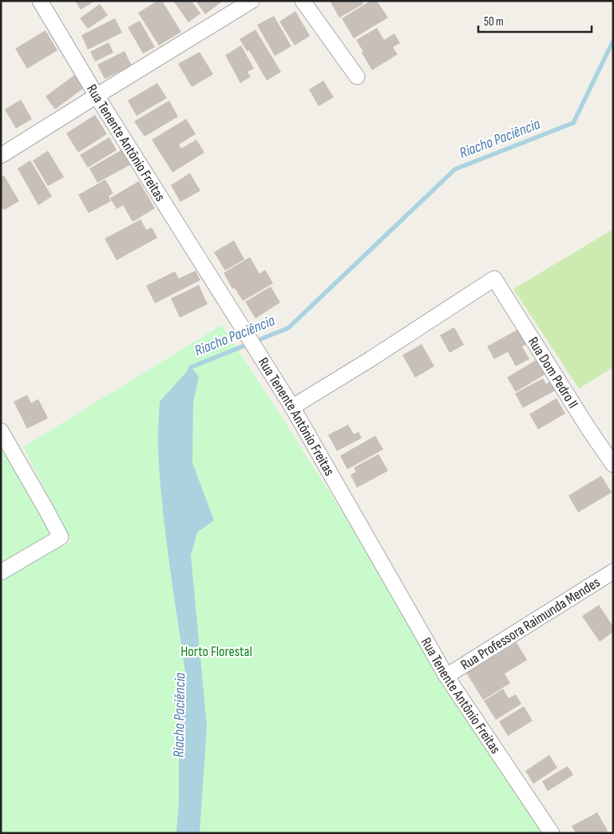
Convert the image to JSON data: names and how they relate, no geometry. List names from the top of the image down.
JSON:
{
  "streets": {
    "street": ["Rua Tenente Antônio Freitas", "Rua Dom Pedro II", "Rua Professora Raimunda Mendes"]
  },
  "crossings": [
    ["Rua Tenente Antônio Freitas", "Rua Dom Pedro II"],
    ["Rua Tenente Antônio Freitas", "Rua Professora Raimunda Mendes"]
  ],
  "water": ["Riacho Paciência"],
  "parks": ["Horto Florestal"],
  "scale_bar": "50 m"
}
